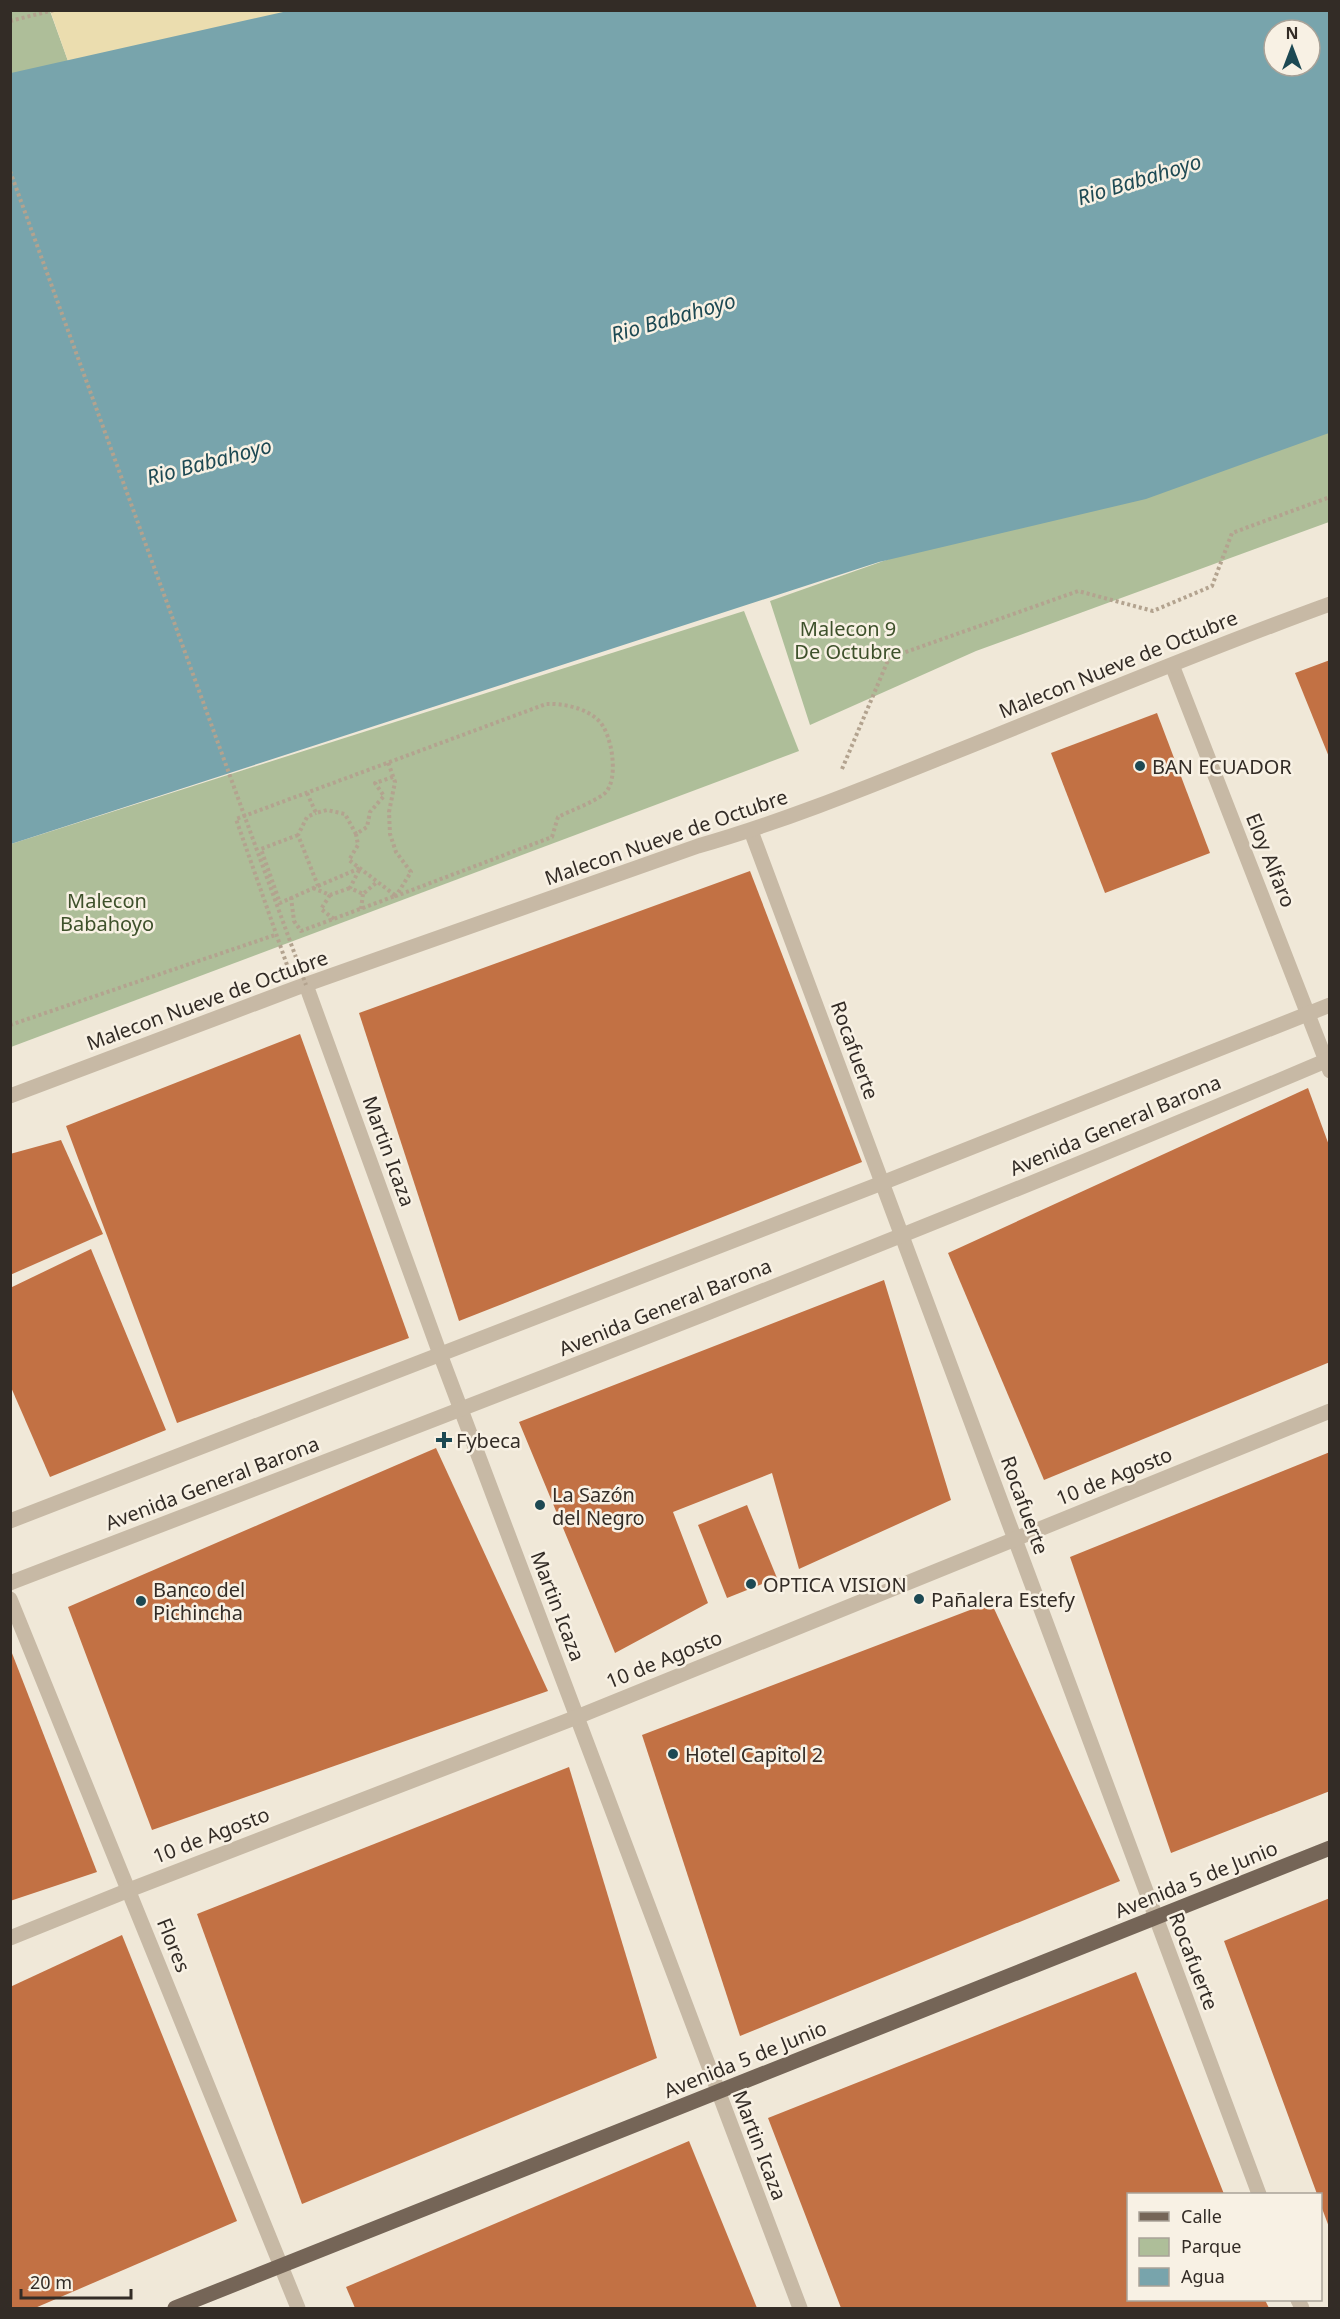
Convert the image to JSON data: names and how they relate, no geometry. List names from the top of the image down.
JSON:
{
  "streets": {
    "main road": ["Avenida 5 de Junio"],
    "street": [
      "Malecon Nueve de Octubre",
      "Eloy Alfaro",
      "Rocafuerte",
      "Avenida General Barona",
      "Martin Icaza",
      "10 de Agosto",
      "Flores"
    ]
  },
  "crossings": [
    ["Malecon Nueve de Octubre", "Eloy Alfaro"],
    ["Malecon Nueve de Octubre", "Rocafuerte"],
    ["Malecon Nueve de Octubre", "Martin Icaza"],
    ["Eloy Alfaro", "Avenida General Barona"],
    ["Rocafuerte", "Avenida General Barona"],
    ["Rocafuerte", "10 de Agosto"],
    ["Rocafuerte", "Avenida 5 de Junio"],
    ["Avenida General Barona", "Martin Icaza"],
    ["Martin Icaza", "10 de Agosto"],
    ["Martin Icaza", "Avenida 5 de Junio"],
    ["10 de Agosto", "Flores"],
    ["Avenida 5 de Junio", "Flores"]
  ],
  "water": ["Rio Babahoyo"],
  "parks": ["Malecon 9 De Octubre", "Malecon Babahoyo"],
  "places": {
    "other": [
      "BAN ECUADOR",
      "La Sazón del Negro",
      "OPTICA VISION",
      "Pañalera Estefy",
      "Banco del Pichincha",
      "Hotel Capitol 2"
    ],
    "health": ["Fybeca"]
  },
  "legend": ["Calle", "Parque", "Agua"],
  "scale_bar": "20 m",
  "north": "top"
}
